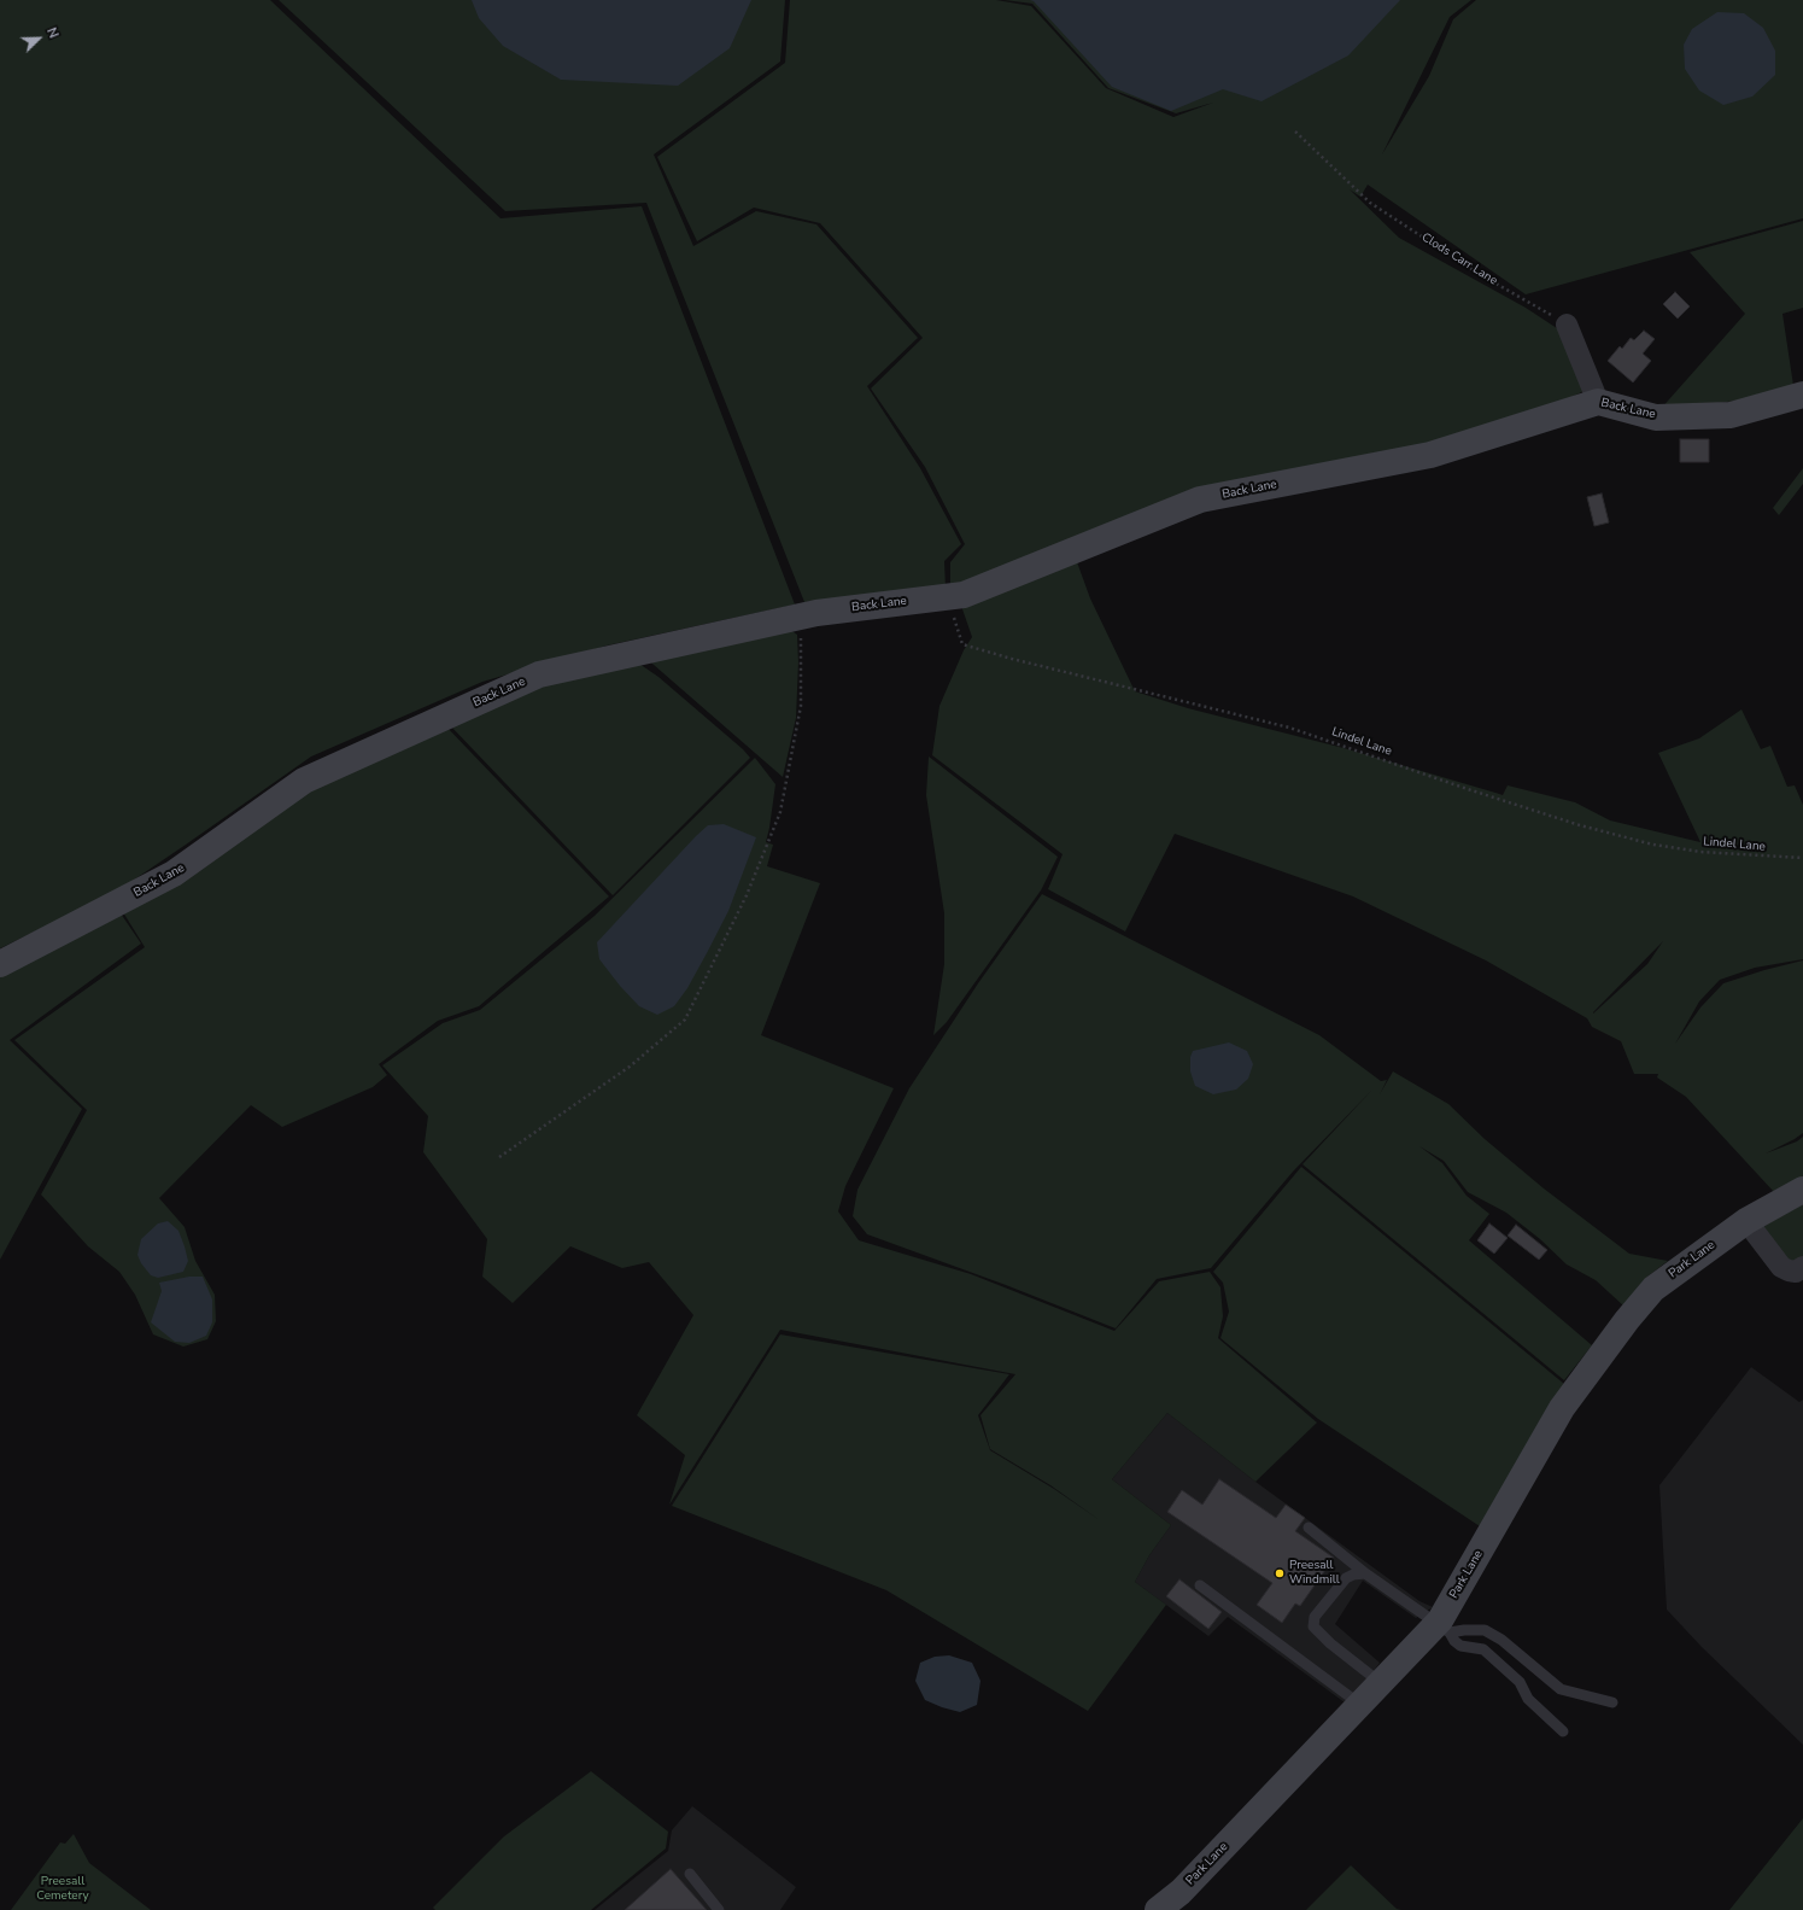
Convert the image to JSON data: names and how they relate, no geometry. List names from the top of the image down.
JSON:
{
  "streets": {
    "street": ["Back Lane", "Park Lane"],
    "path": ["Clods Carr Lane", "Lindel Lane"]
  },
  "crossings": [
    ["Back Lane", "Lindel Lane"]
  ],
  "parks": ["Preesall Cemetery"],
  "places": ["Preesall Windmill"],
  "north": "top right"
}
